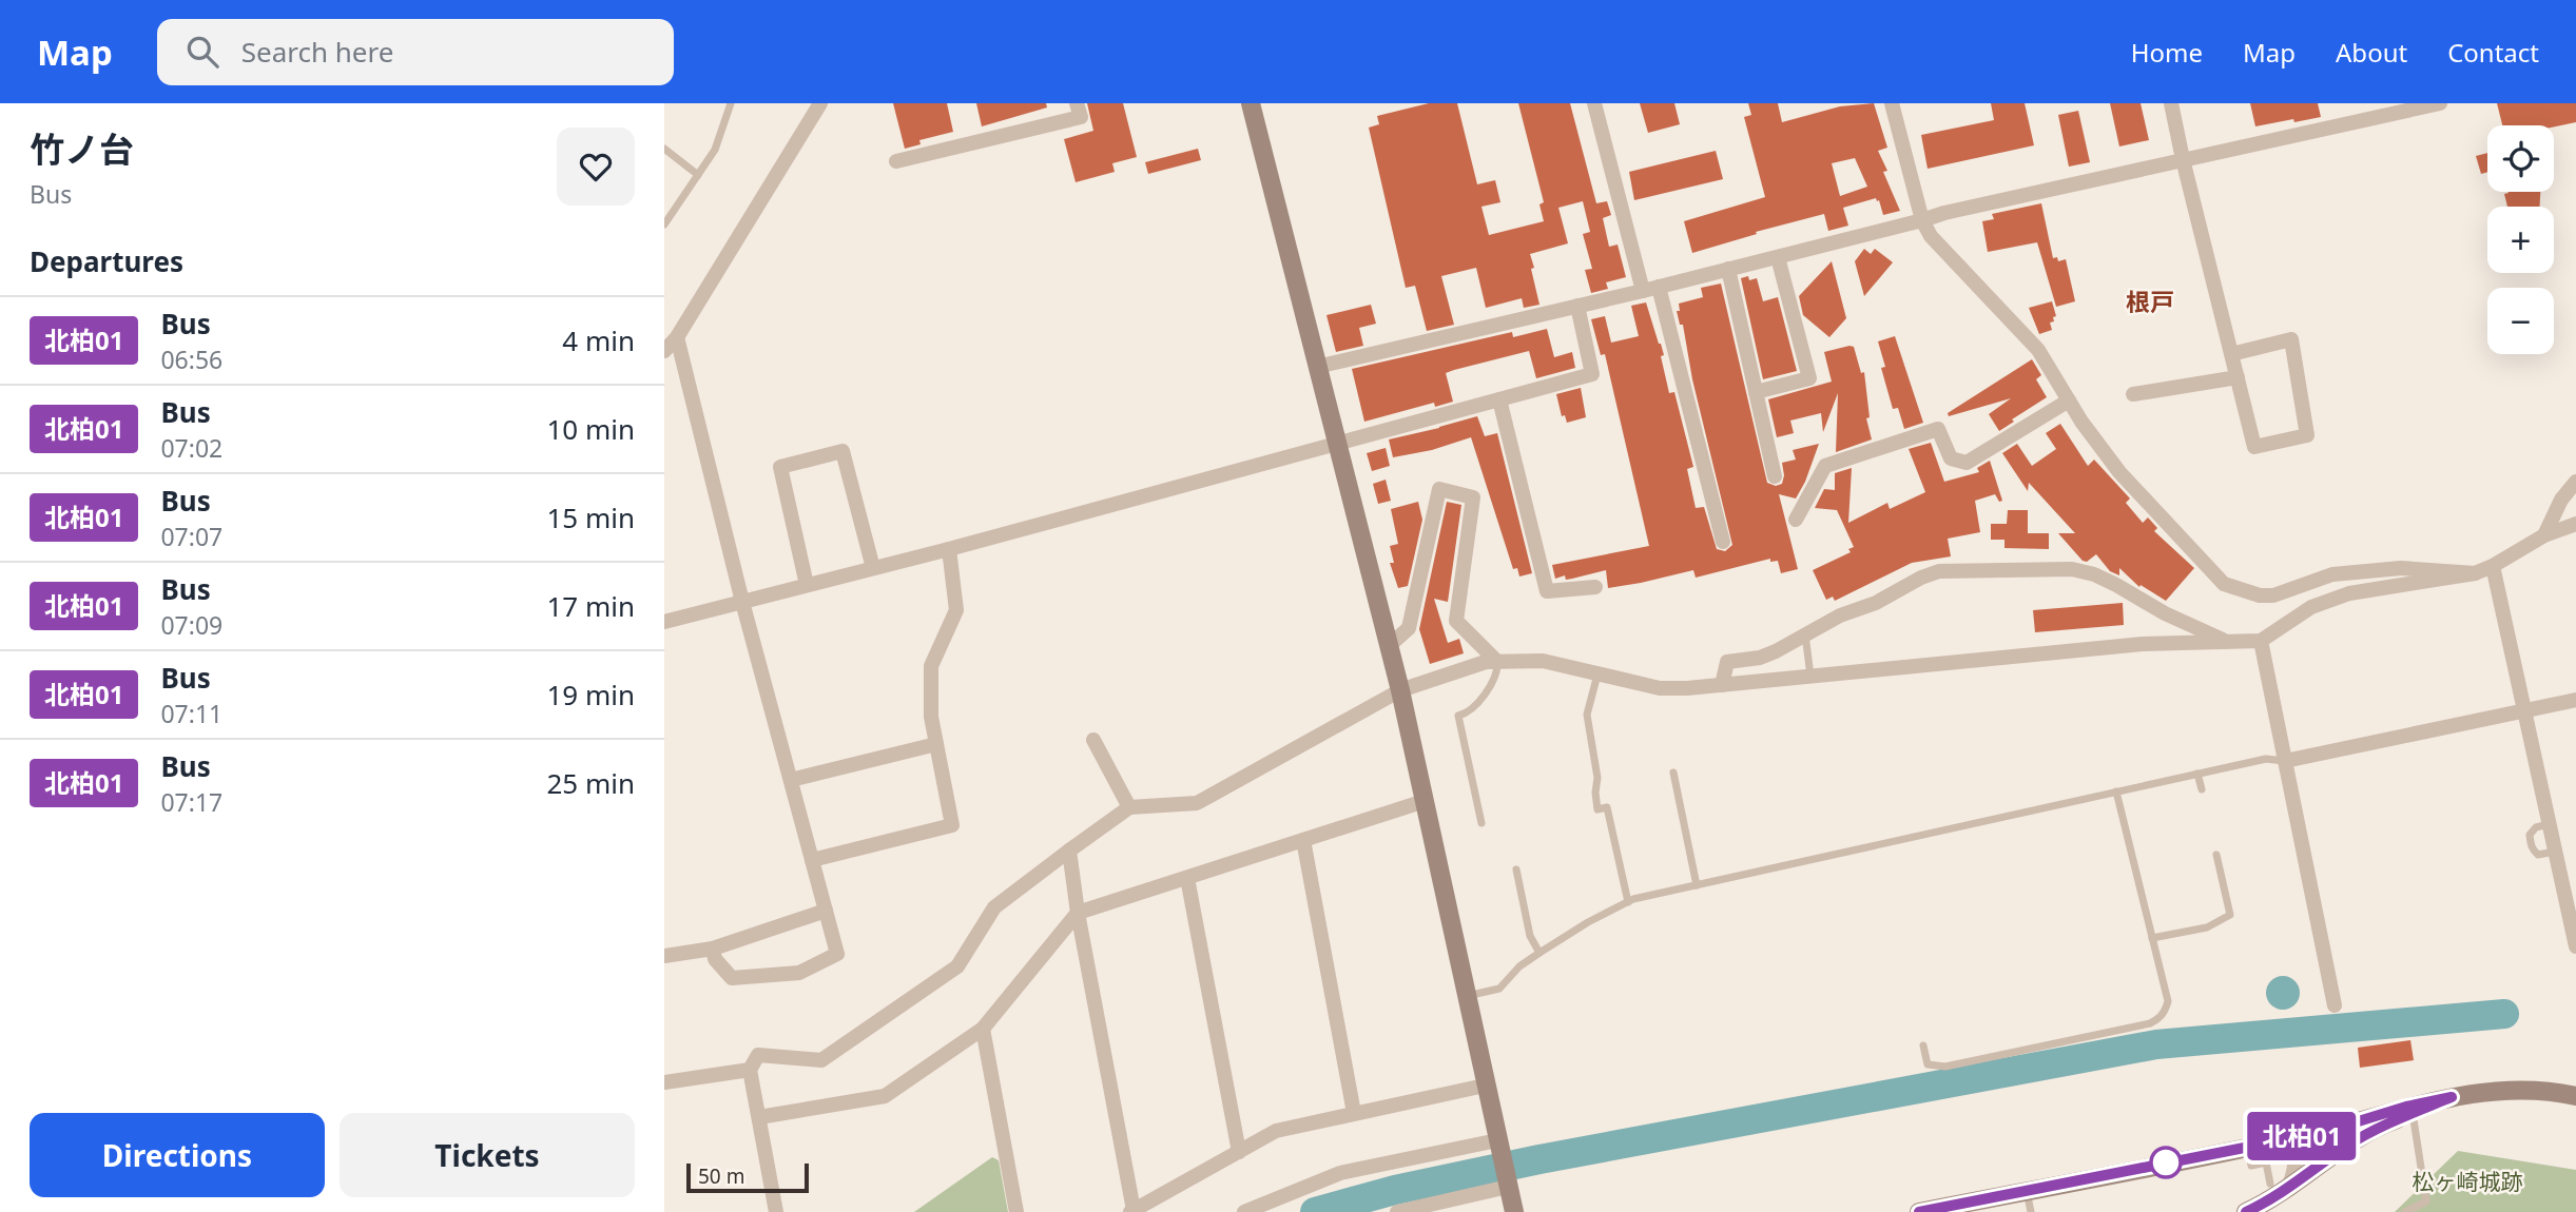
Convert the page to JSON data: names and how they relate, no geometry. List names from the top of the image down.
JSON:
{
  "districts": ["根戸"],
  "parks": ["松ヶ崎城跡"],
  "lines": ["bus line 北柏01"],
  "scale_bar": "50 m",
  "page": {
    "header": "Map",
    "search": "Search here",
    "nav": [
      "Home",
      "Map",
      "About",
      "Contact"
    ],
    "heading": [
      ["竹ノ台", "Bus"],
      "Departures"
    ],
    "on_map": "北柏01",
    "map_buttons": ["+", "−"],
    "list": [
      {
        "mark": "北柏01",
        "name": "Bus",
        "note": "06:56",
        "value": "4 min"
      },
      {
        "mark": "北柏01",
        "name": "Bus",
        "note": "07:02",
        "value": "10 min"
      },
      {
        "mark": "北柏01",
        "name": "Bus",
        "note": "07:07",
        "value": "15 min"
      },
      {
        "mark": "北柏01",
        "name": "Bus",
        "note": "07:09",
        "value": "17 min"
      },
      {
        "mark": "北柏01",
        "name": "Bus",
        "note": "07:11",
        "value": "19 min"
      },
      {
        "mark": "北柏01",
        "name": "Bus",
        "note": "07:17",
        "value": "25 min"
      }
    ],
    "buttons": ["Directions", "Tickets"],
    "scale": "50 m"
  }
}
